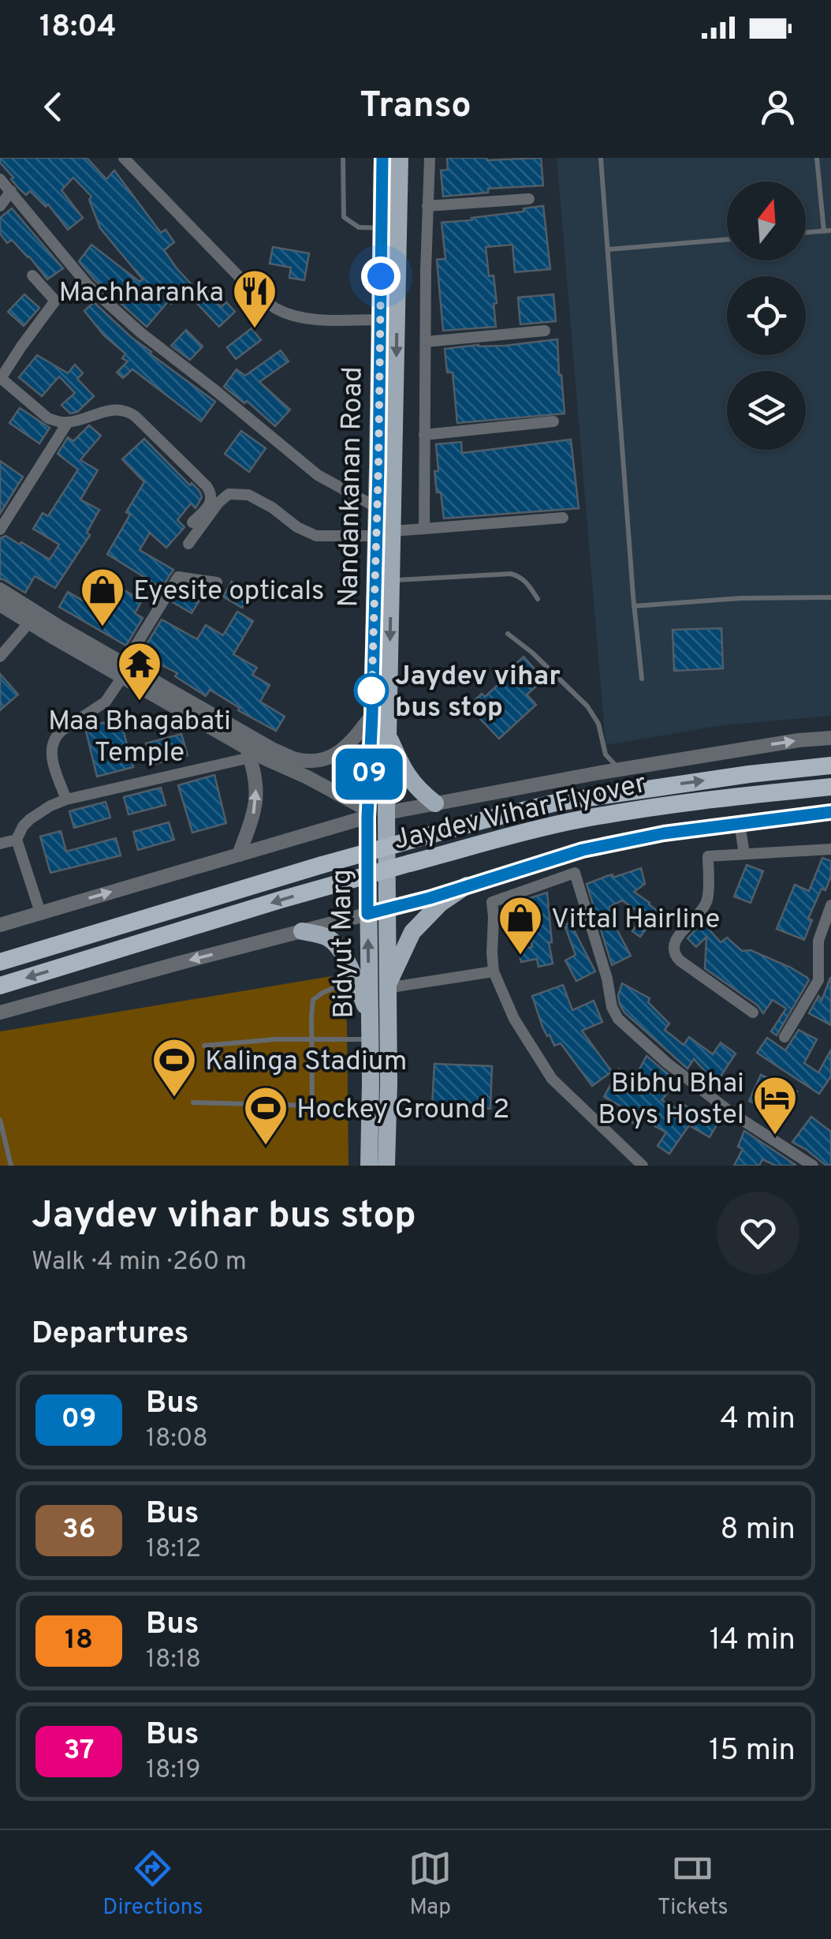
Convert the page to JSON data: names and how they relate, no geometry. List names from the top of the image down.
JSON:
{
  "streets": {
    "highway": ["Jaydev Vihar Flyover"],
    "main road": ["Nandankanan Road", "Bidyut Marg"]
  },
  "crossings": [
    ["Nandankanan Road", "Bidyut Marg"]
  ],
  "places": {
    "restaurant": ["Machharanka"],
    "shop": ["Eyesite opticals", "Vittal Hairline"],
    "other": ["Jaydev vihar bus stop"],
    "temple": ["Maa Bhagabati Temple"],
    "sports": ["Kalinga Stadium", "Hockey Ground 2"],
    "hotel": ["Bibhu Bhai Boys Hostel"]
  },
  "lines": ["bus line 09"],
  "north": "top",
  "page": {
    "status": "18:04",
    "header": "Transo",
    "on_map": "09",
    "heading": [
      ["Jaydev vihar bus stop", "Walk · 4 min · 260 m"],
      "Departures"
    ],
    "list": [
      {
        "mark": "09",
        "name": "Bus",
        "note": "18:08",
        "value": "4 min"
      },
      {
        "mark": "36",
        "name": "Bus",
        "note": "18:12",
        "value": "8 min"
      },
      {
        "mark": "18",
        "name": "Bus",
        "note": "18:18",
        "value": "14 min"
      },
      {
        "mark": "37",
        "name": "Bus",
        "note": "18:19",
        "value": "15 min"
      }
    ],
    "tabs": ["Directions", "Map", "Tickets"]
  }
}
